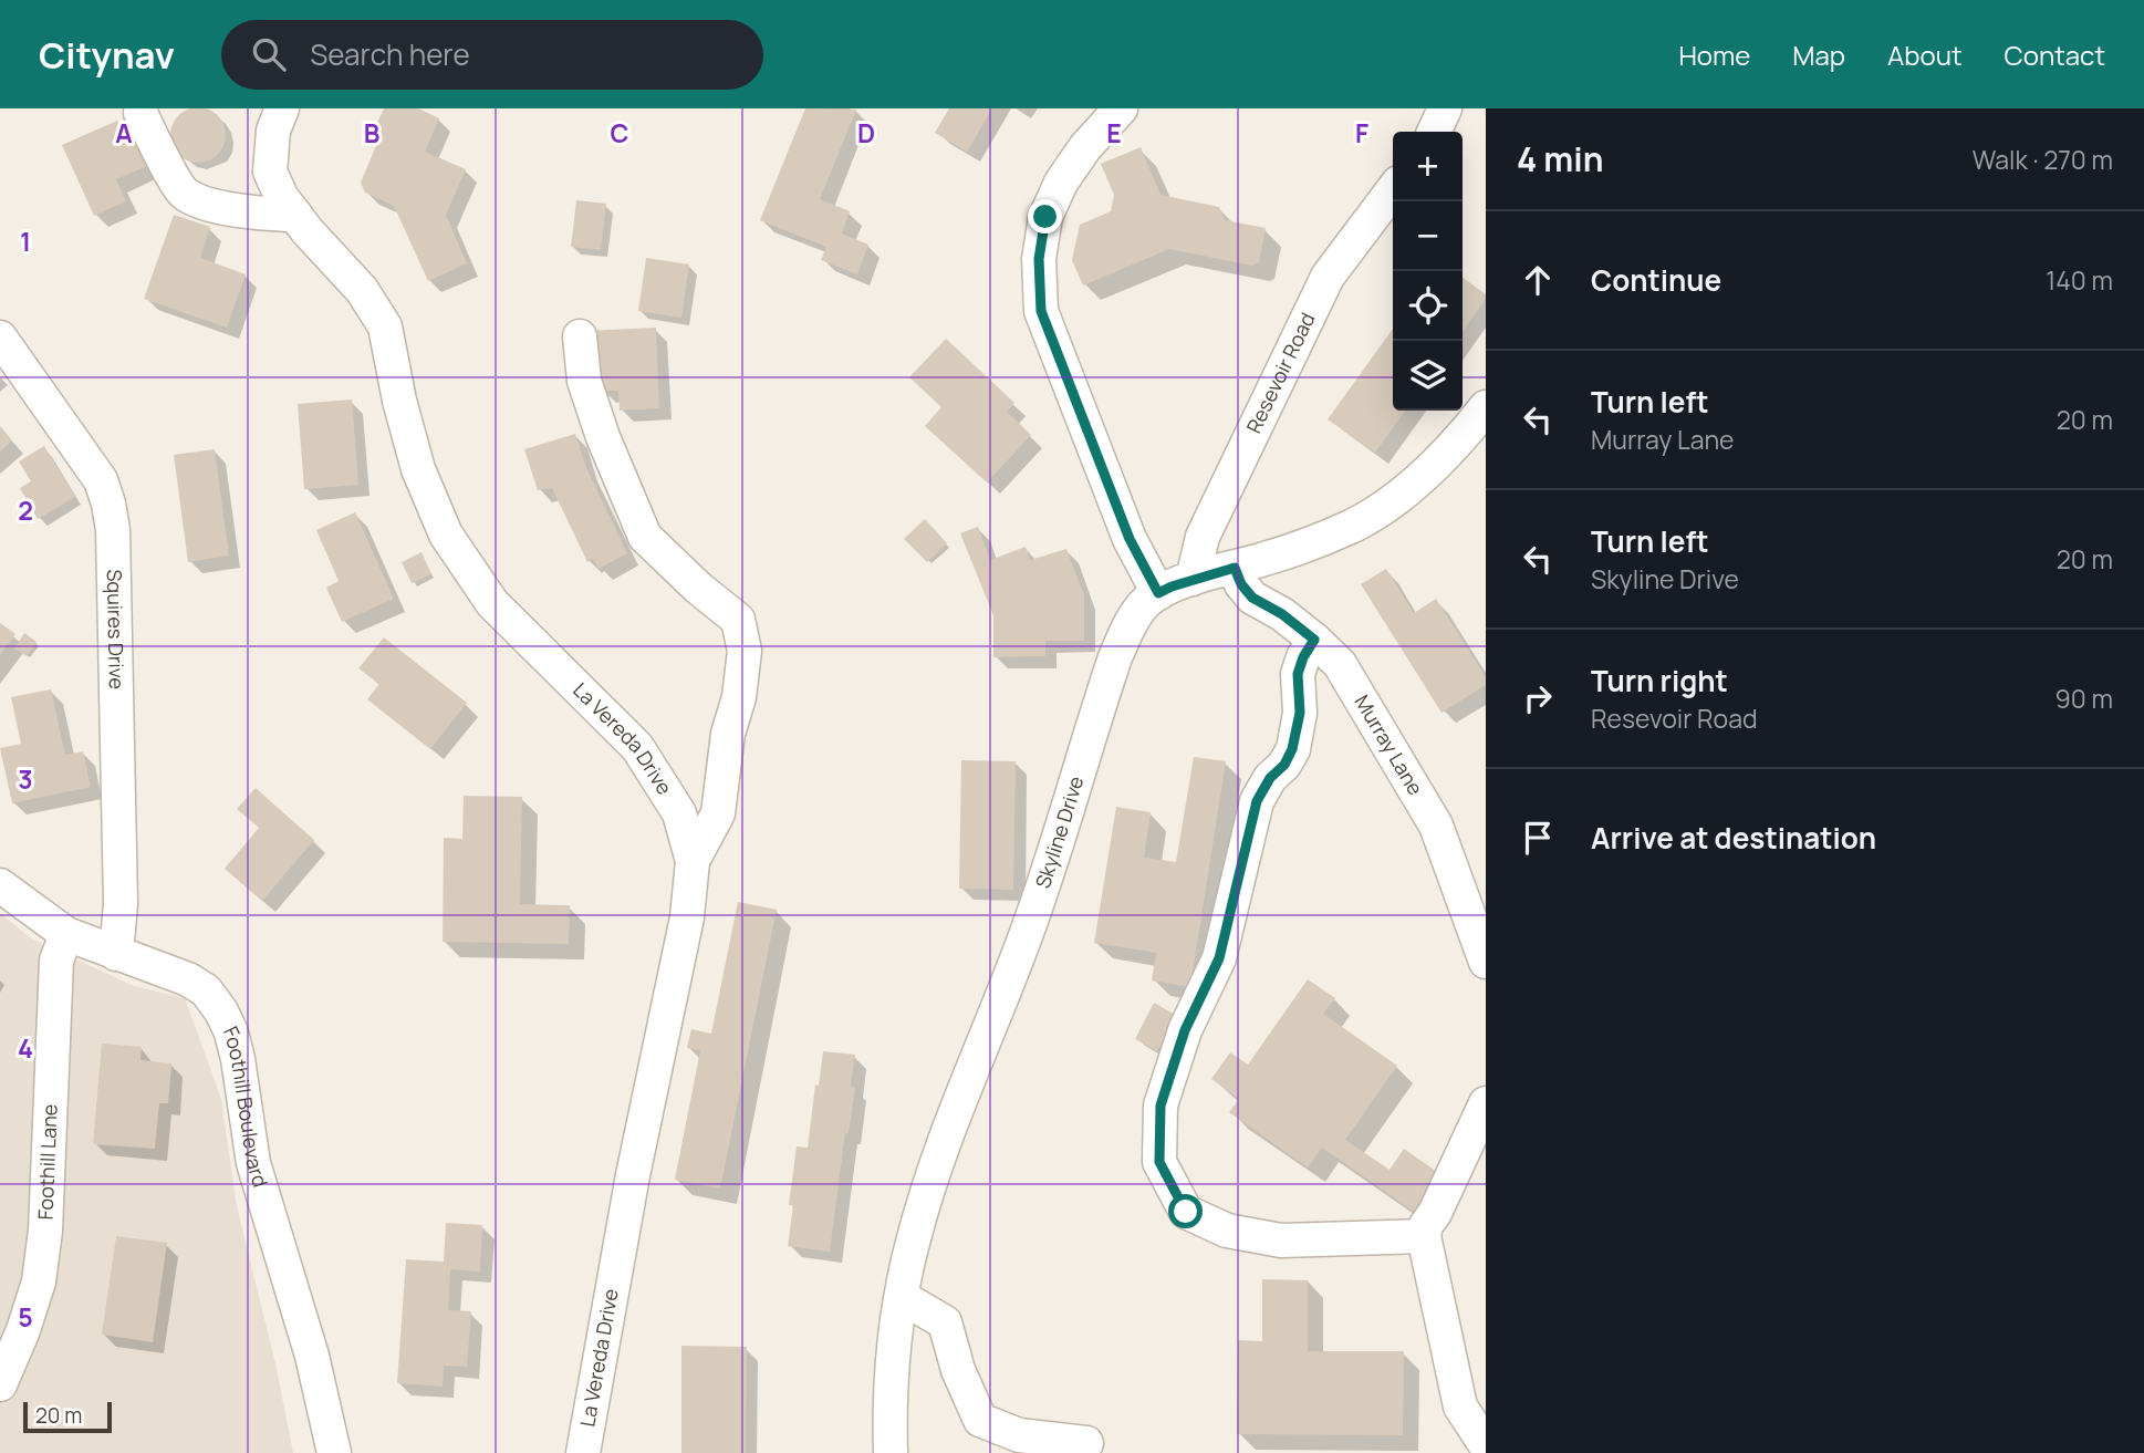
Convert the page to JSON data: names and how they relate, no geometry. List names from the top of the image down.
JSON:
{
  "streets": {
    "street": [
      "Resevoir Road",
      "Squires Drive",
      "La Vereda Drive",
      "Murray Lane",
      "Skyline Drive",
      "Foothill Boulevard",
      "Foothill Lane"
    ]
  },
  "crossings": [
    ["Resevoir Road", "Skyline Drive"],
    ["Squires Drive", "Foothill Boulevard"],
    ["Murray Lane", "Skyline Drive"],
    ["Foothill Boulevard", "Foothill Lane"]
  ],
  "scale_bar": "20 m",
  "page": {
    "header": "Citynav",
    "search": "Search here",
    "nav": [
      "Home",
      "Map",
      "About",
      "Contact"
    ],
    "heading": ["4 min", "Walk · 270 m"],
    "map_buttons": ["+", "−"],
    "list": [
      ["Continue", "140 m"],
      ["Turn left", "Murray Lane", "20 m"],
      ["Turn left", "Skyline Drive", "20 m"],
      ["Turn right", "Resevoir Road", "90 m"],
      "Arrive at destination"
    ],
    "scale": "20 m"
  },
  "grid": {
    "columns": [
      "A",
      "B",
      "C",
      "D",
      "E",
      "F"
    ],
    "rows": [
      "1",
      "2",
      "3",
      "4",
      "5"
    ]
  }
}
